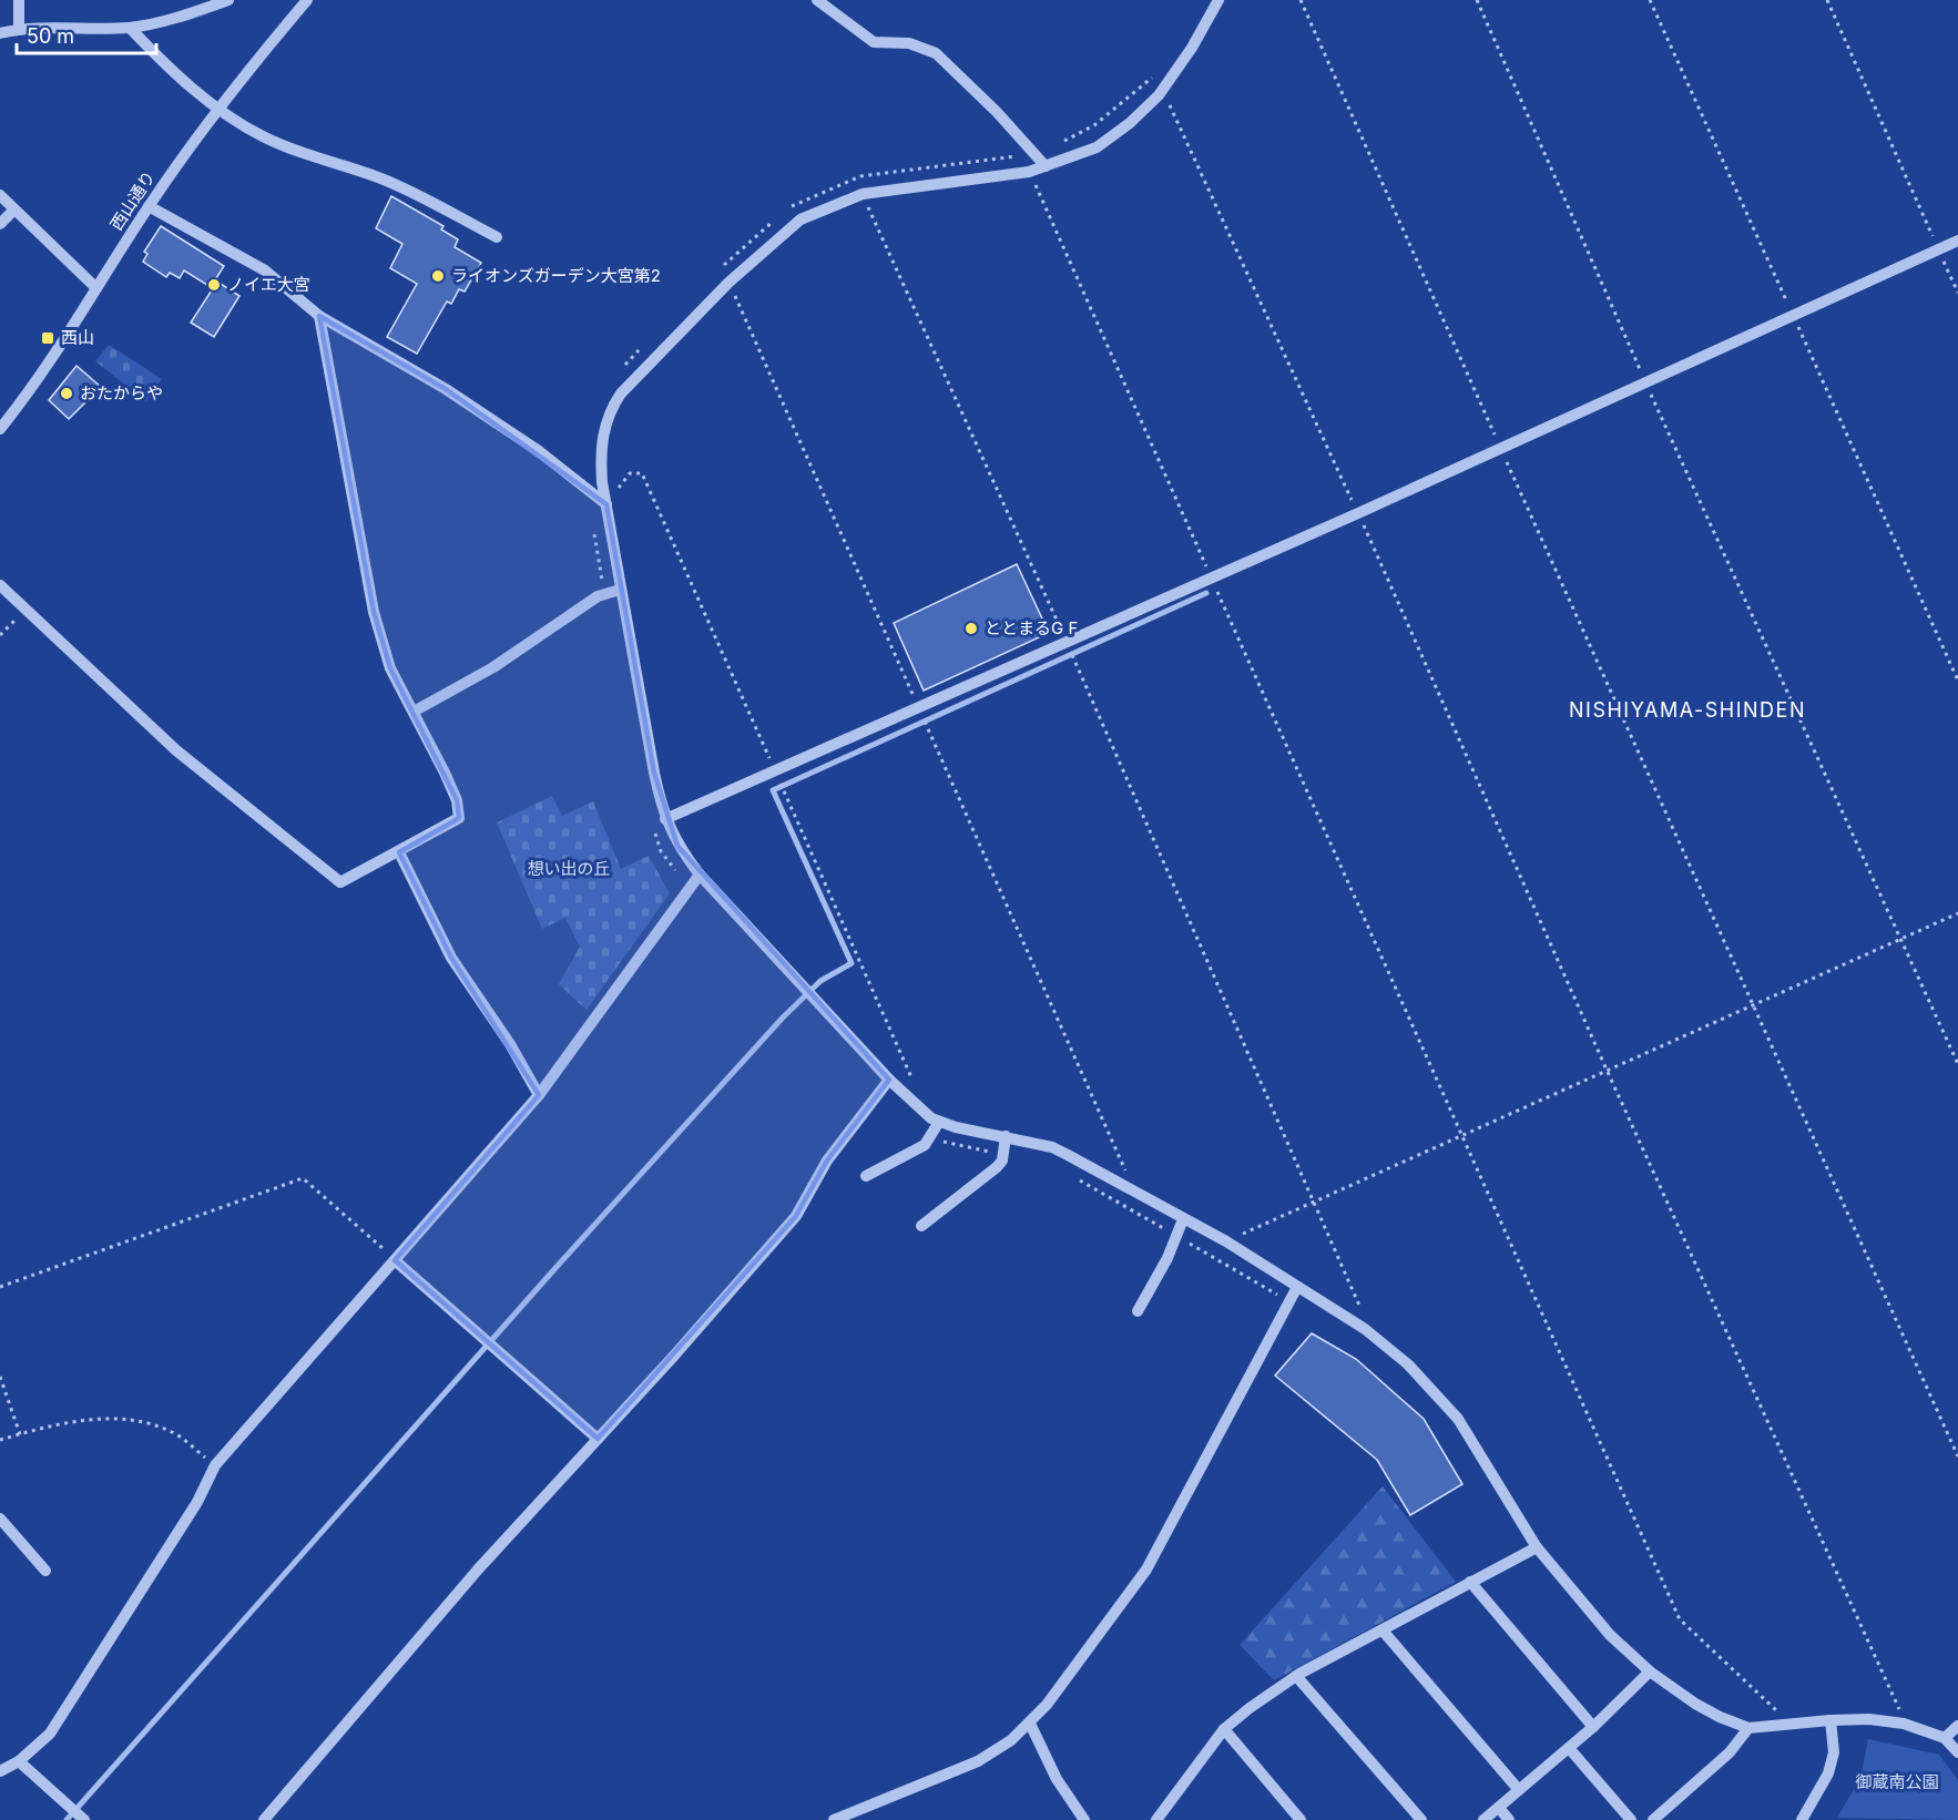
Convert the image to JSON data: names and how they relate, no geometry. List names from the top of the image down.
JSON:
{
  "streets": {
    "street": ["西山通り"]
  },
  "districts": ["NISHIYAMA-SHINDEN"],
  "parks": ["想い出の丘", "御蔵南公園"],
  "places": {
    "other": [
      "ライオンズガーデン大宮第2",
      "ノイエ大宮",
      "おたからや",
      "ととまるG F"
    ],
    "transit": ["西山"]
  },
  "scale_bar": "50 m"
}
